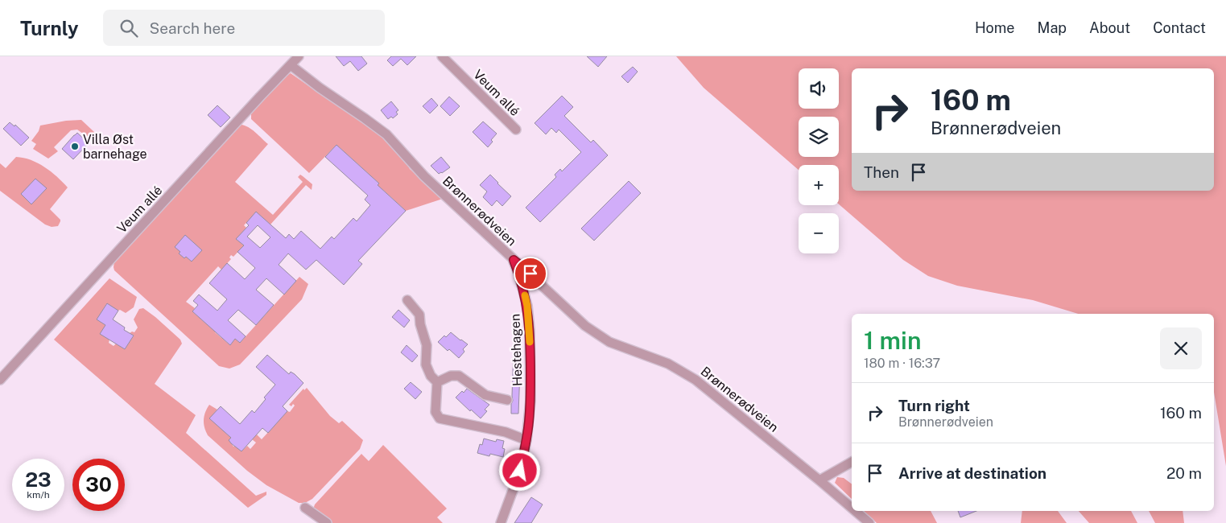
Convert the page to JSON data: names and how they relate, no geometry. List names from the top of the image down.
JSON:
{
  "streets": {
    "street": ["Veum allé", "Brønnerødveien", "Hestehagen"]
  },
  "crossings": [
    ["Veum allé", "Brønnerødveien"],
    ["Brønnerødveien", "Hestehagen"]
  ],
  "places": ["Villa Øst barnehage"],
  "page": {
    "header": "Turnly",
    "search": "Search here",
    "nav": [
      "Home",
      "Map",
      "About",
      "Contact"
    ],
    "map_buttons": ["+", "−"],
    "turn": ["160 m", "Brønnerødveien"],
    "then": "Then",
    "heading": ["1 min", "180 m · 16:37"],
    "list": [
      {
        "name": "Turn right",
        "note": "Brønnerødveien",
        "value": "160 m"
      },
      {
        "name": "Arrive at destination",
        "value": "20 m"
      }
    ],
    "speed": "23 km/h",
    "limit": "30"
  }
}
